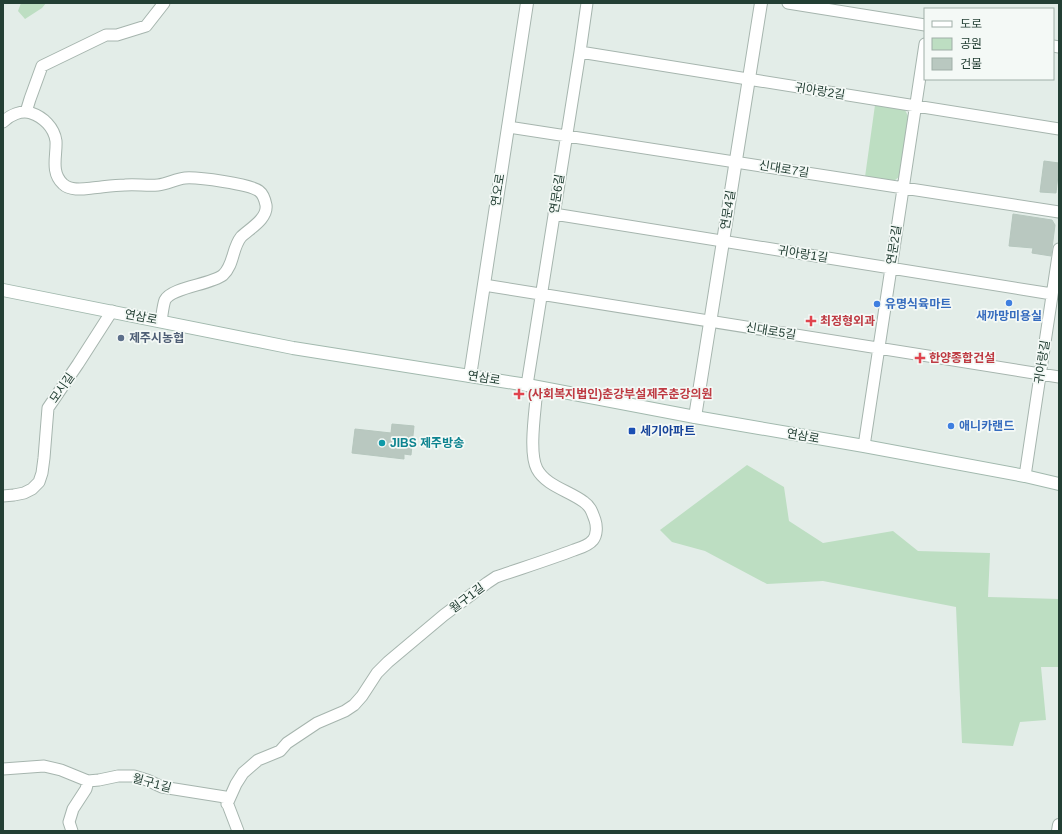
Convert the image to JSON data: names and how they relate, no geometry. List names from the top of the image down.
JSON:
{
  "streets": {
    "main road": ["연오로", "연문4길", "연삼로"],
    "street": [
      "귀아랑2길",
      "신대로7길",
      "연문6길",
      "연문2길",
      "귀아랑1길",
      "신대로5길",
      "귀아랑길",
      "모시길",
      "월구1길"
    ]
  },
  "crossings": [
    ["귀아랑2길", "연문6길"],
    ["귀아랑2길", "연문4길"],
    ["귀아랑2길", "연문2길"],
    ["신대로7길", "연오로"],
    ["신대로7길", "연문6길"],
    ["신대로7길", "연문4길"],
    ["신대로7길", "연문2길"],
    ["연오로", "연삼로"],
    ["연오로", "신대로5길"],
    ["연문6길", "귀아랑1길"],
    ["연문6길", "연삼로"],
    ["연문6길", "신대로5길"],
    ["연문6길", "월구1길"],
    ["연문4길", "귀아랑1길"],
    ["연문4길", "연삼로"],
    ["연문4길", "신대로5길"],
    ["연문2길", "귀아랑1길"],
    ["연문2길", "연삼로"],
    ["연문2길", "신대로5길"],
    ["귀아랑1길", "귀아랑길"],
    ["연삼로", "귀아랑길"],
    ["연삼로", "모시길"],
    ["연삼로", "월구1길"],
    ["신대로5길", "귀아랑길"]
  ],
  "places": {
    "other": [
      "새까망미용실",
      "유명식육마트",
      "제주시농협",
      "애니카랜드",
      "JIBS 제주방송"
    ],
    "health": ["최정형외과", "한양종합건설", "(사회복지법인)춘강부설제주춘강의원"],
    "transit": ["세기아파트"]
  },
  "legend": ["도로", "공원", "건물"]
}
